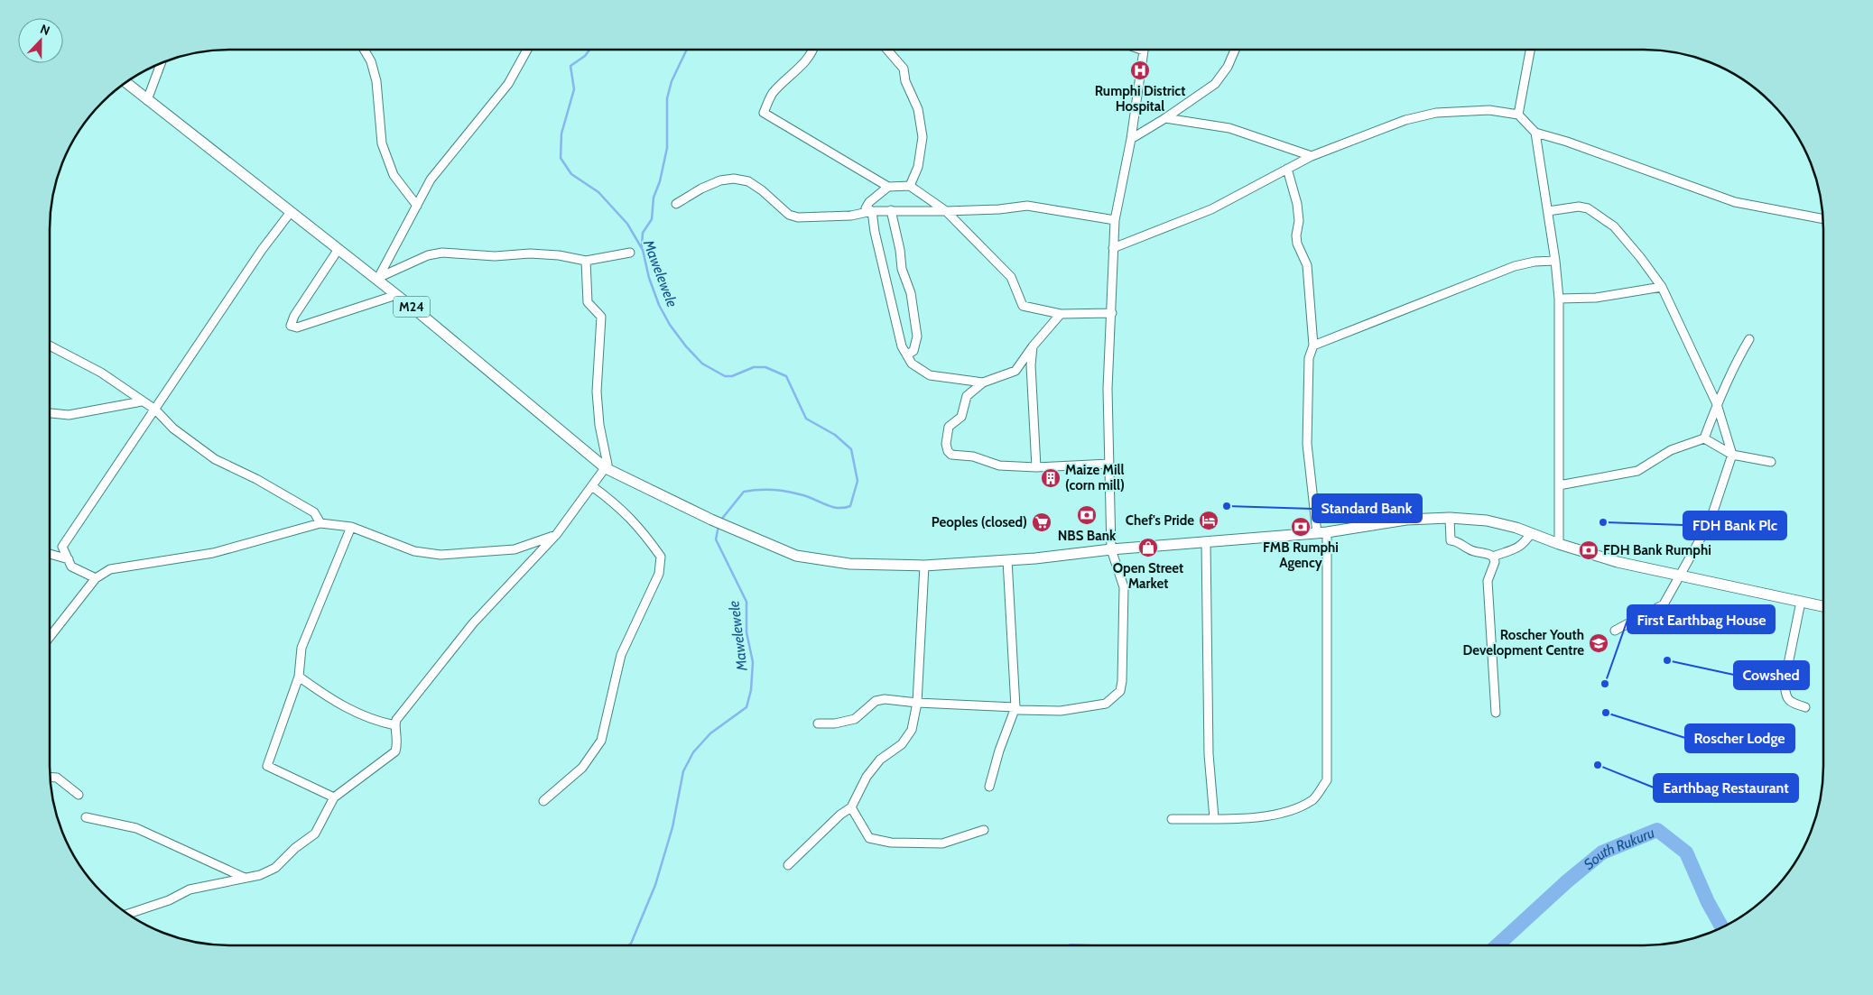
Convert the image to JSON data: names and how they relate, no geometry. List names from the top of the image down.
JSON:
{
  "streets": {
    "main road": ["M24"]
  },
  "water": ["Mawelewele", "South Rukuru"],
  "places": {
    "hospital": ["Rumphi District Hospital"],
    "building": ["Maize Mill (corn mill)"],
    "other": [
      "Standard Bank",
      "FDH Bank Plc",
      "Cowshed",
      "First Earthbag House",
      "Roscher Lodge",
      "Earthbag Restaurant"
    ],
    "bank": ["NBS Bank", "FMB Rumphi Agency", "FDH Bank Rumphi"],
    "hotel": ["Chef's Pride"],
    "supermarket": ["Peoples (closed)"],
    "shop": ["Open Street Market"],
    "school or university": ["Roscher Youth Development Centre"]
  },
  "north": "top"
}
